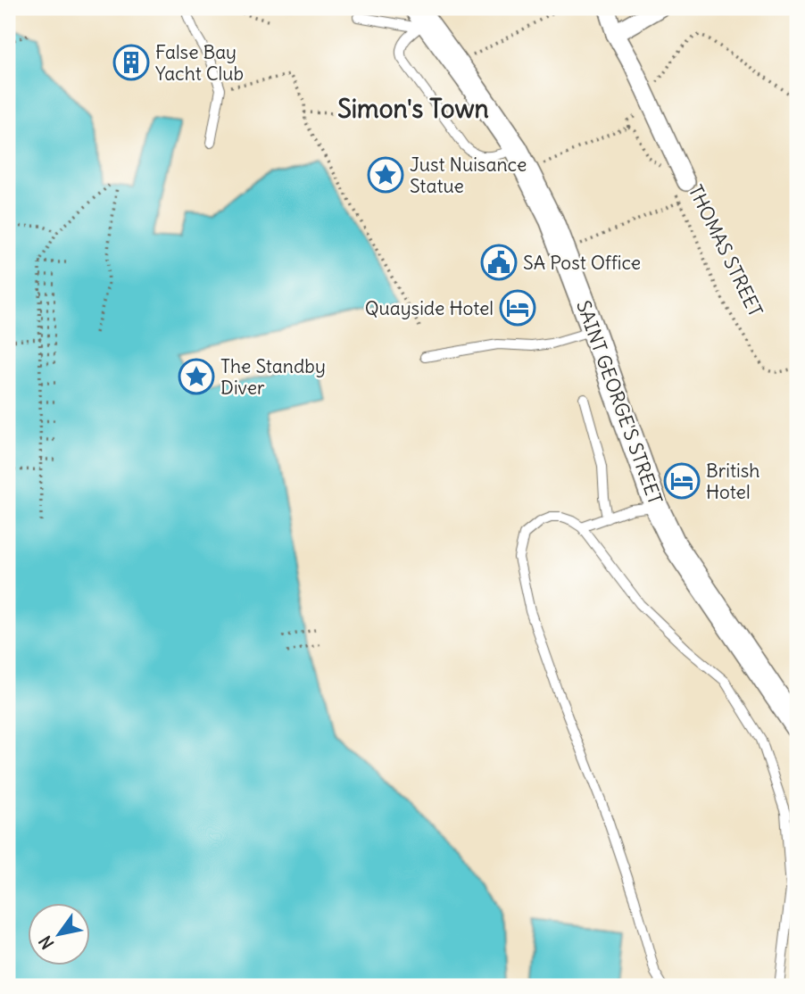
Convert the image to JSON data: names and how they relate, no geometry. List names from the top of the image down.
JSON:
{
  "streets": {
    "main road": ["SAINT GEORGE'S STREET"],
    "street": ["THOMAS STREET"]
  },
  "districts": ["Simon's Town"],
  "places": {
    "building": ["False Bay Yacht Club"],
    "place": ["Just Nuisance Statue", "The Standby Diver"],
    "public building": ["SA Post Office"],
    "hotel": ["Quayside Hotel", "British Hotel"]
  },
  "north": "bottom left"
}
